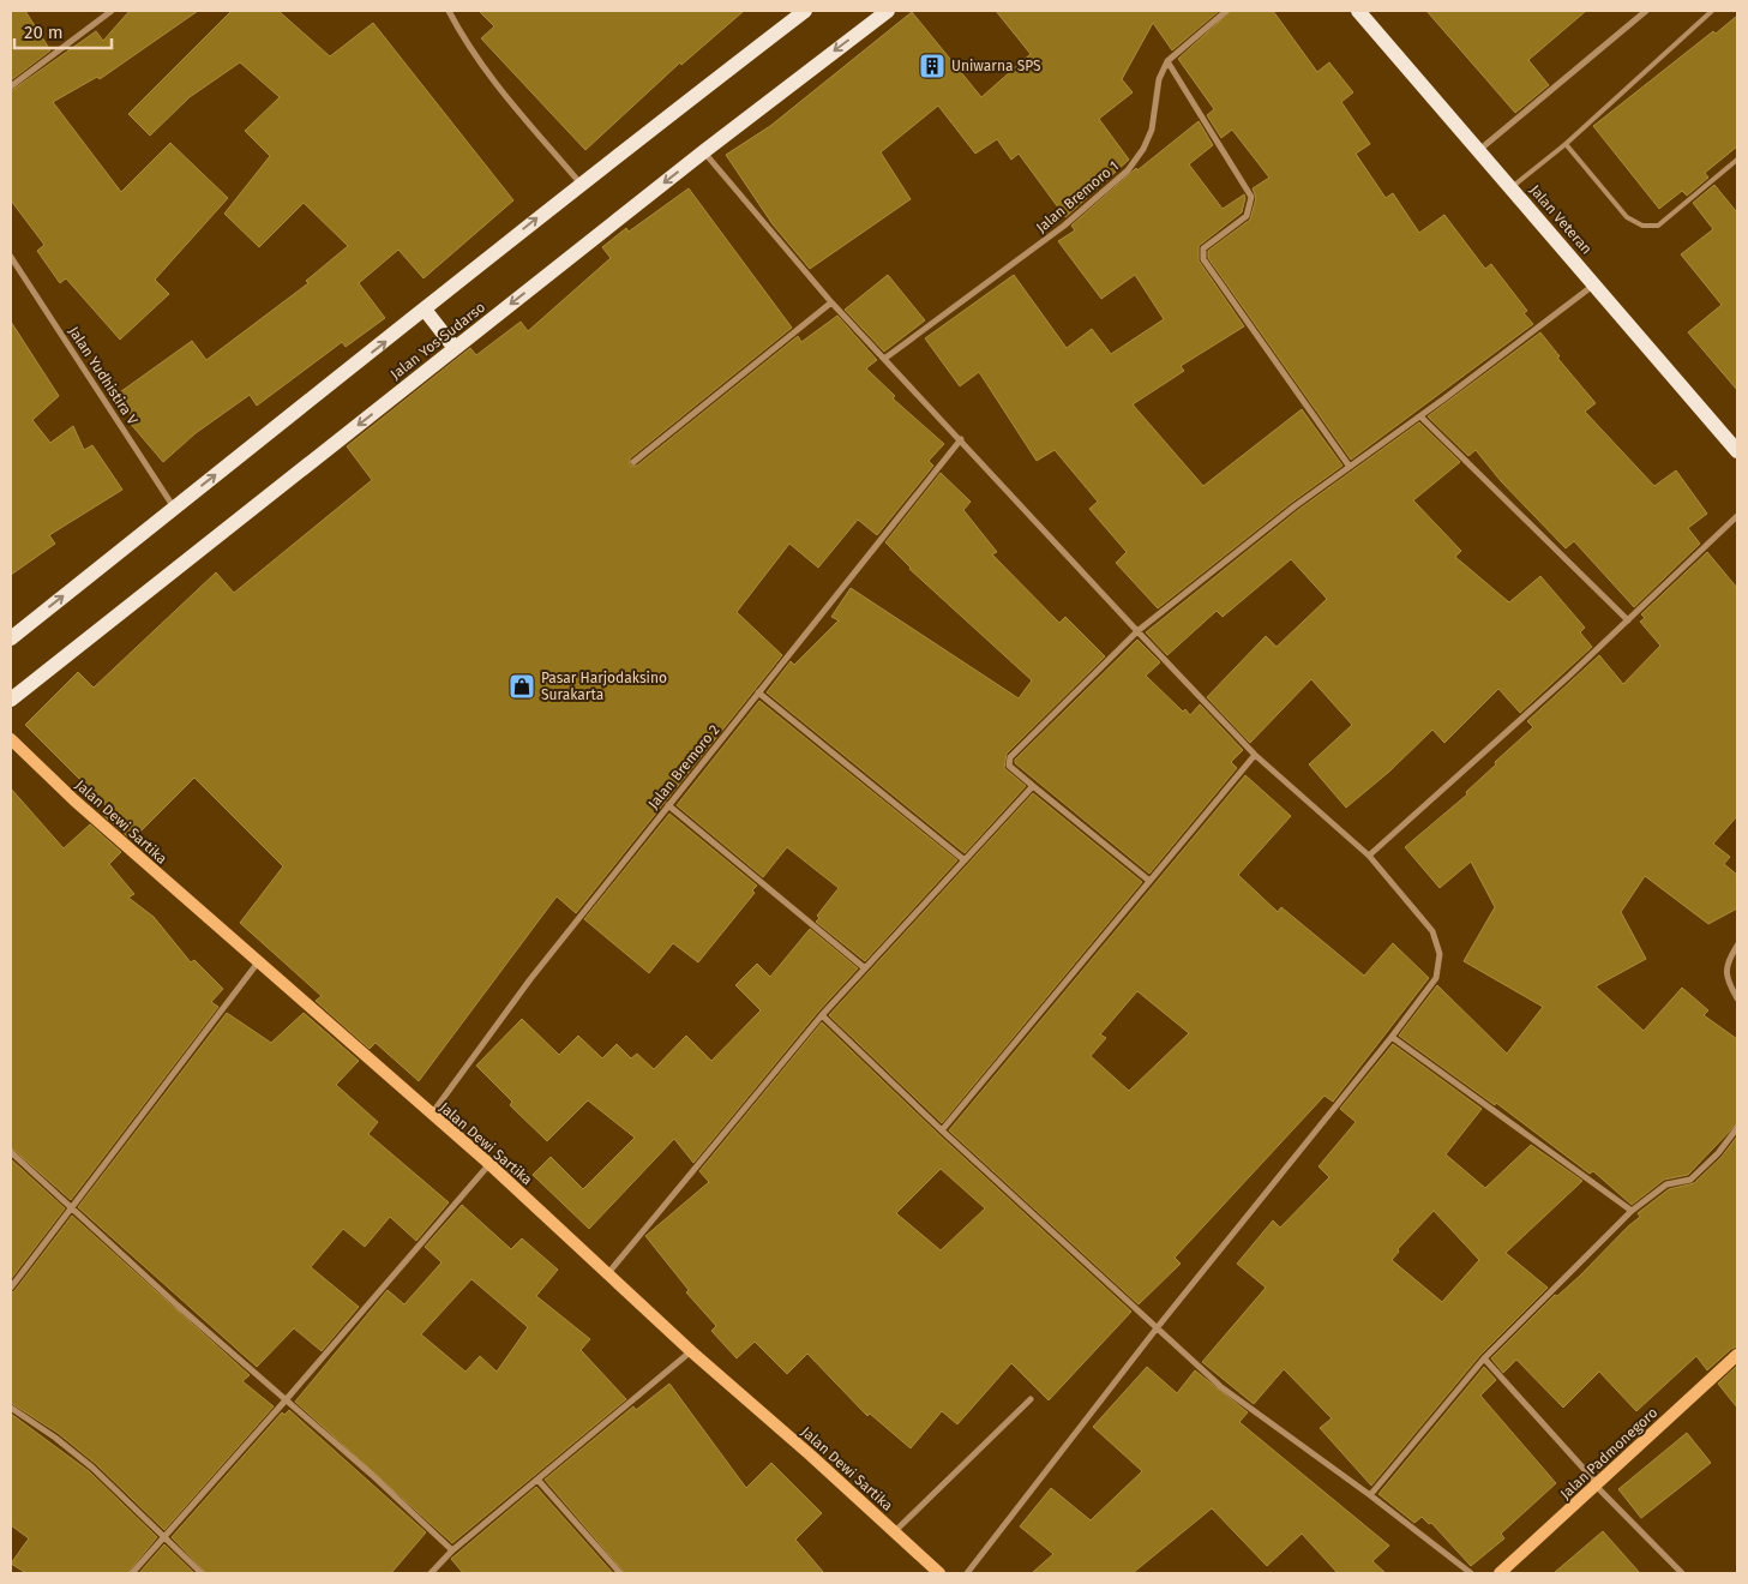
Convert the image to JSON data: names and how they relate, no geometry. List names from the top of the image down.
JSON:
{
  "streets": {
    "main road": [
      "Jalan Veteran",
      "Jalan Yos Sudarso",
      "Jalan Dewi Sartika",
      "Jalan Padmonegoro"
    ],
    "street": ["Jalan Bremoro 1", "Jalan Yudhistira V", "Jalan Bremoro 2"]
  },
  "crossings": [
    ["Jalan Bremoro 2", "Jalan Dewi Sartika"]
  ],
  "places": {
    "building": ["Uniwarna SPS"],
    "shop": ["Pasar Harjodaksino Surakarta"]
  },
  "scale_bar": "20 m"
}
